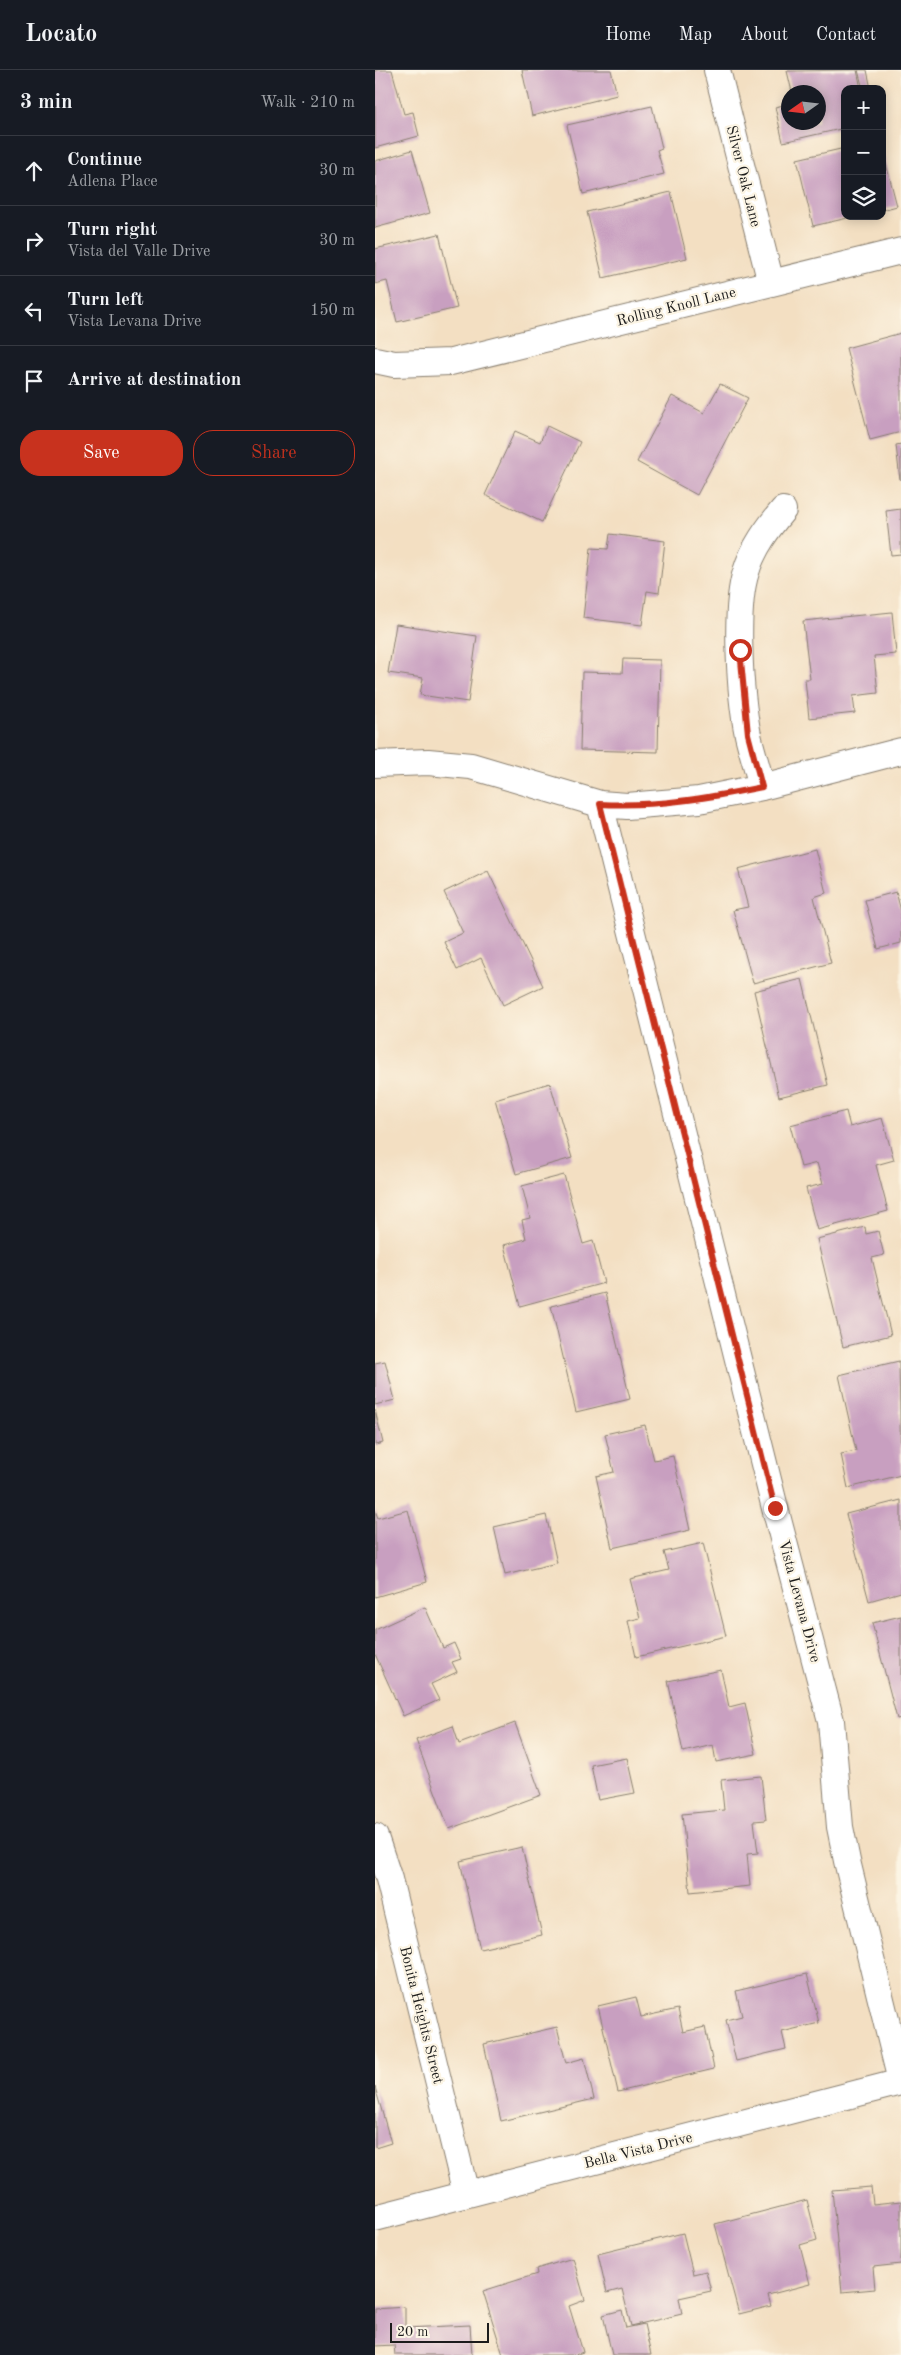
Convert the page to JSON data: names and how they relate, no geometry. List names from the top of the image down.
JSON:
{
  "streets": {
    "street": [
      "Silver Oak Lane",
      "Rolling Knoll Lane",
      "Vista Levana Drive",
      "Bonita Heights Street",
      "Bella Vista Drive"
    ]
  },
  "crossings": [
    ["Silver Oak Lane", "Rolling Knoll Lane"],
    ["Vista Levana Drive", "Bella Vista Drive"],
    ["Bonita Heights Street", "Bella Vista Drive"]
  ],
  "scale_bar": "20 m",
  "north": "left",
  "page": {
    "header": "Locato",
    "nav": [
      "Home",
      "Map",
      "About",
      "Contact"
    ],
    "heading": ["3 min", "Walk · 210 m"],
    "map_buttons": ["+", "−"],
    "list": [
      ["Continue", "Adlena Place", "30 m"],
      ["Turn right", "Vista del Valle Drive", "30 m"],
      ["Turn left", "Vista Levana Drive", "150 m"],
      "Arrive at destination"
    ],
    "buttons": ["Save", "Share"],
    "scale": "20 m"
  }
}
